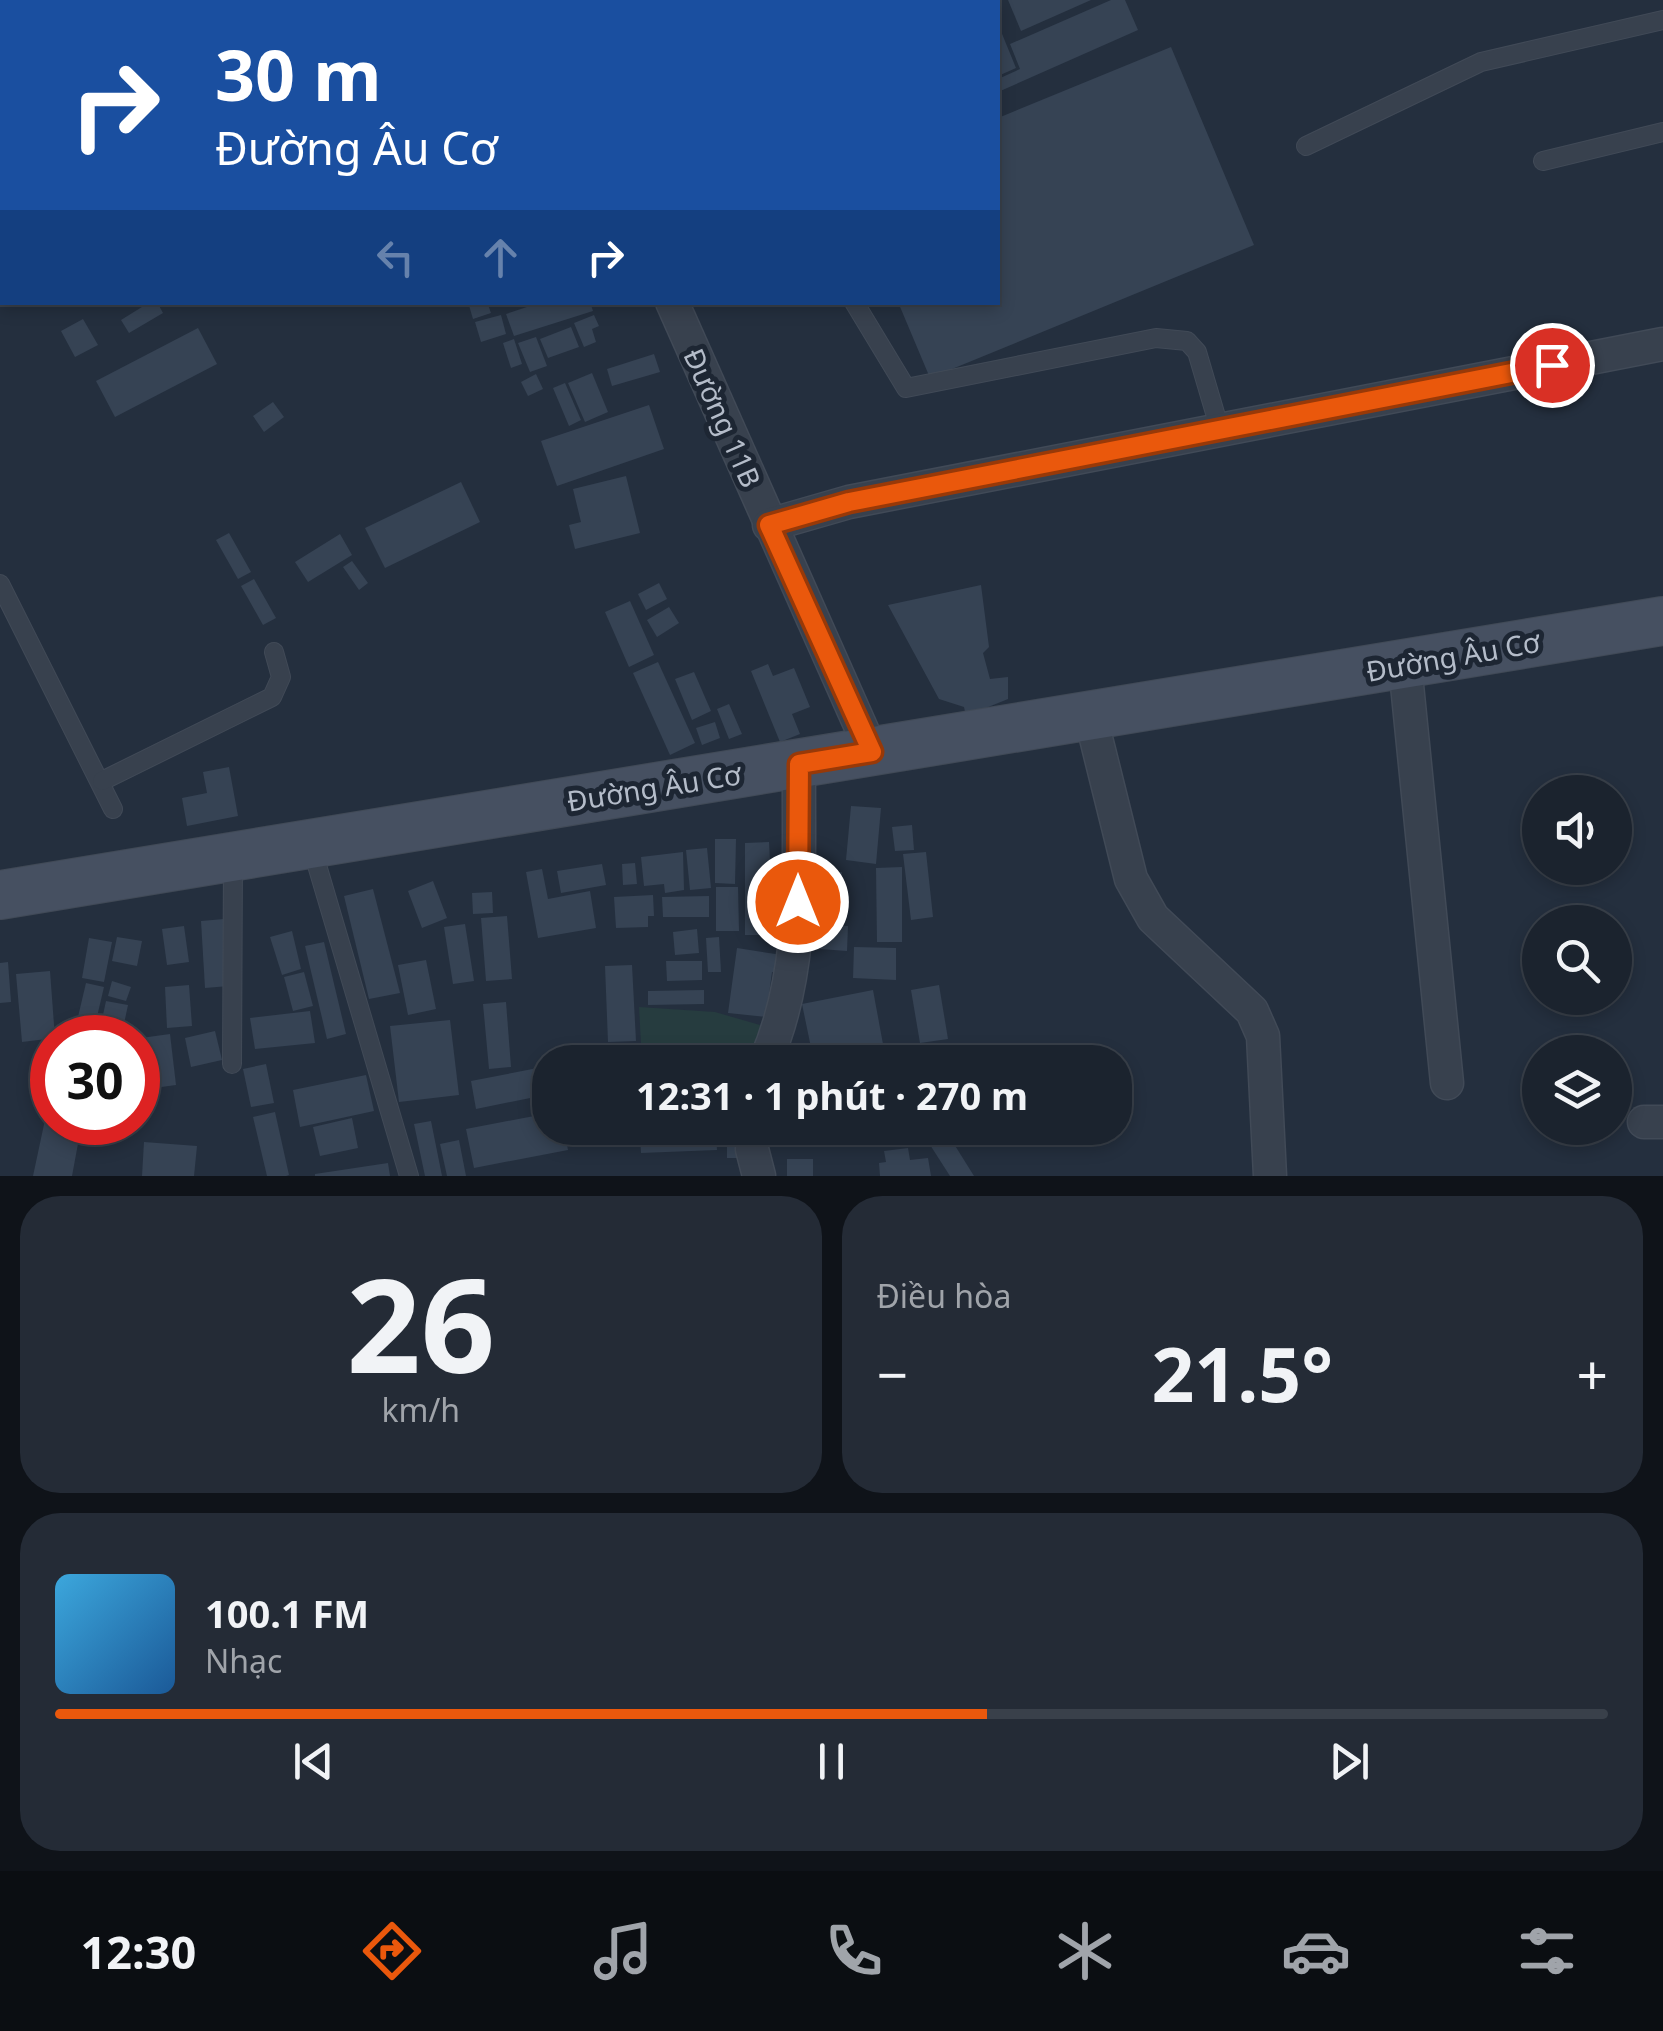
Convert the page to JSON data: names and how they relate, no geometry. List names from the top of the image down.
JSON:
{
  "streets": {
    "main road": ["Đường Âu Cơ"],
    "street": ["Đường 11B"]
  },
  "crossings": [
    ["Đường 11B", "Đường Âu Cơ"]
  ],
  "page": {
    "turn": ["30 m", "Đường Âu Cơ"],
    "limit": "30",
    "trip": "12:31 · 1 phút · 270 m",
    "tile": [
      ["26", "km/h"],
      "Điều hòa"
    ],
    "heat": ["−", "21.5°", "+"],
    "song": ["100.1 FM", "Nhạc"],
    "tabs": "12:30"
  }
}
